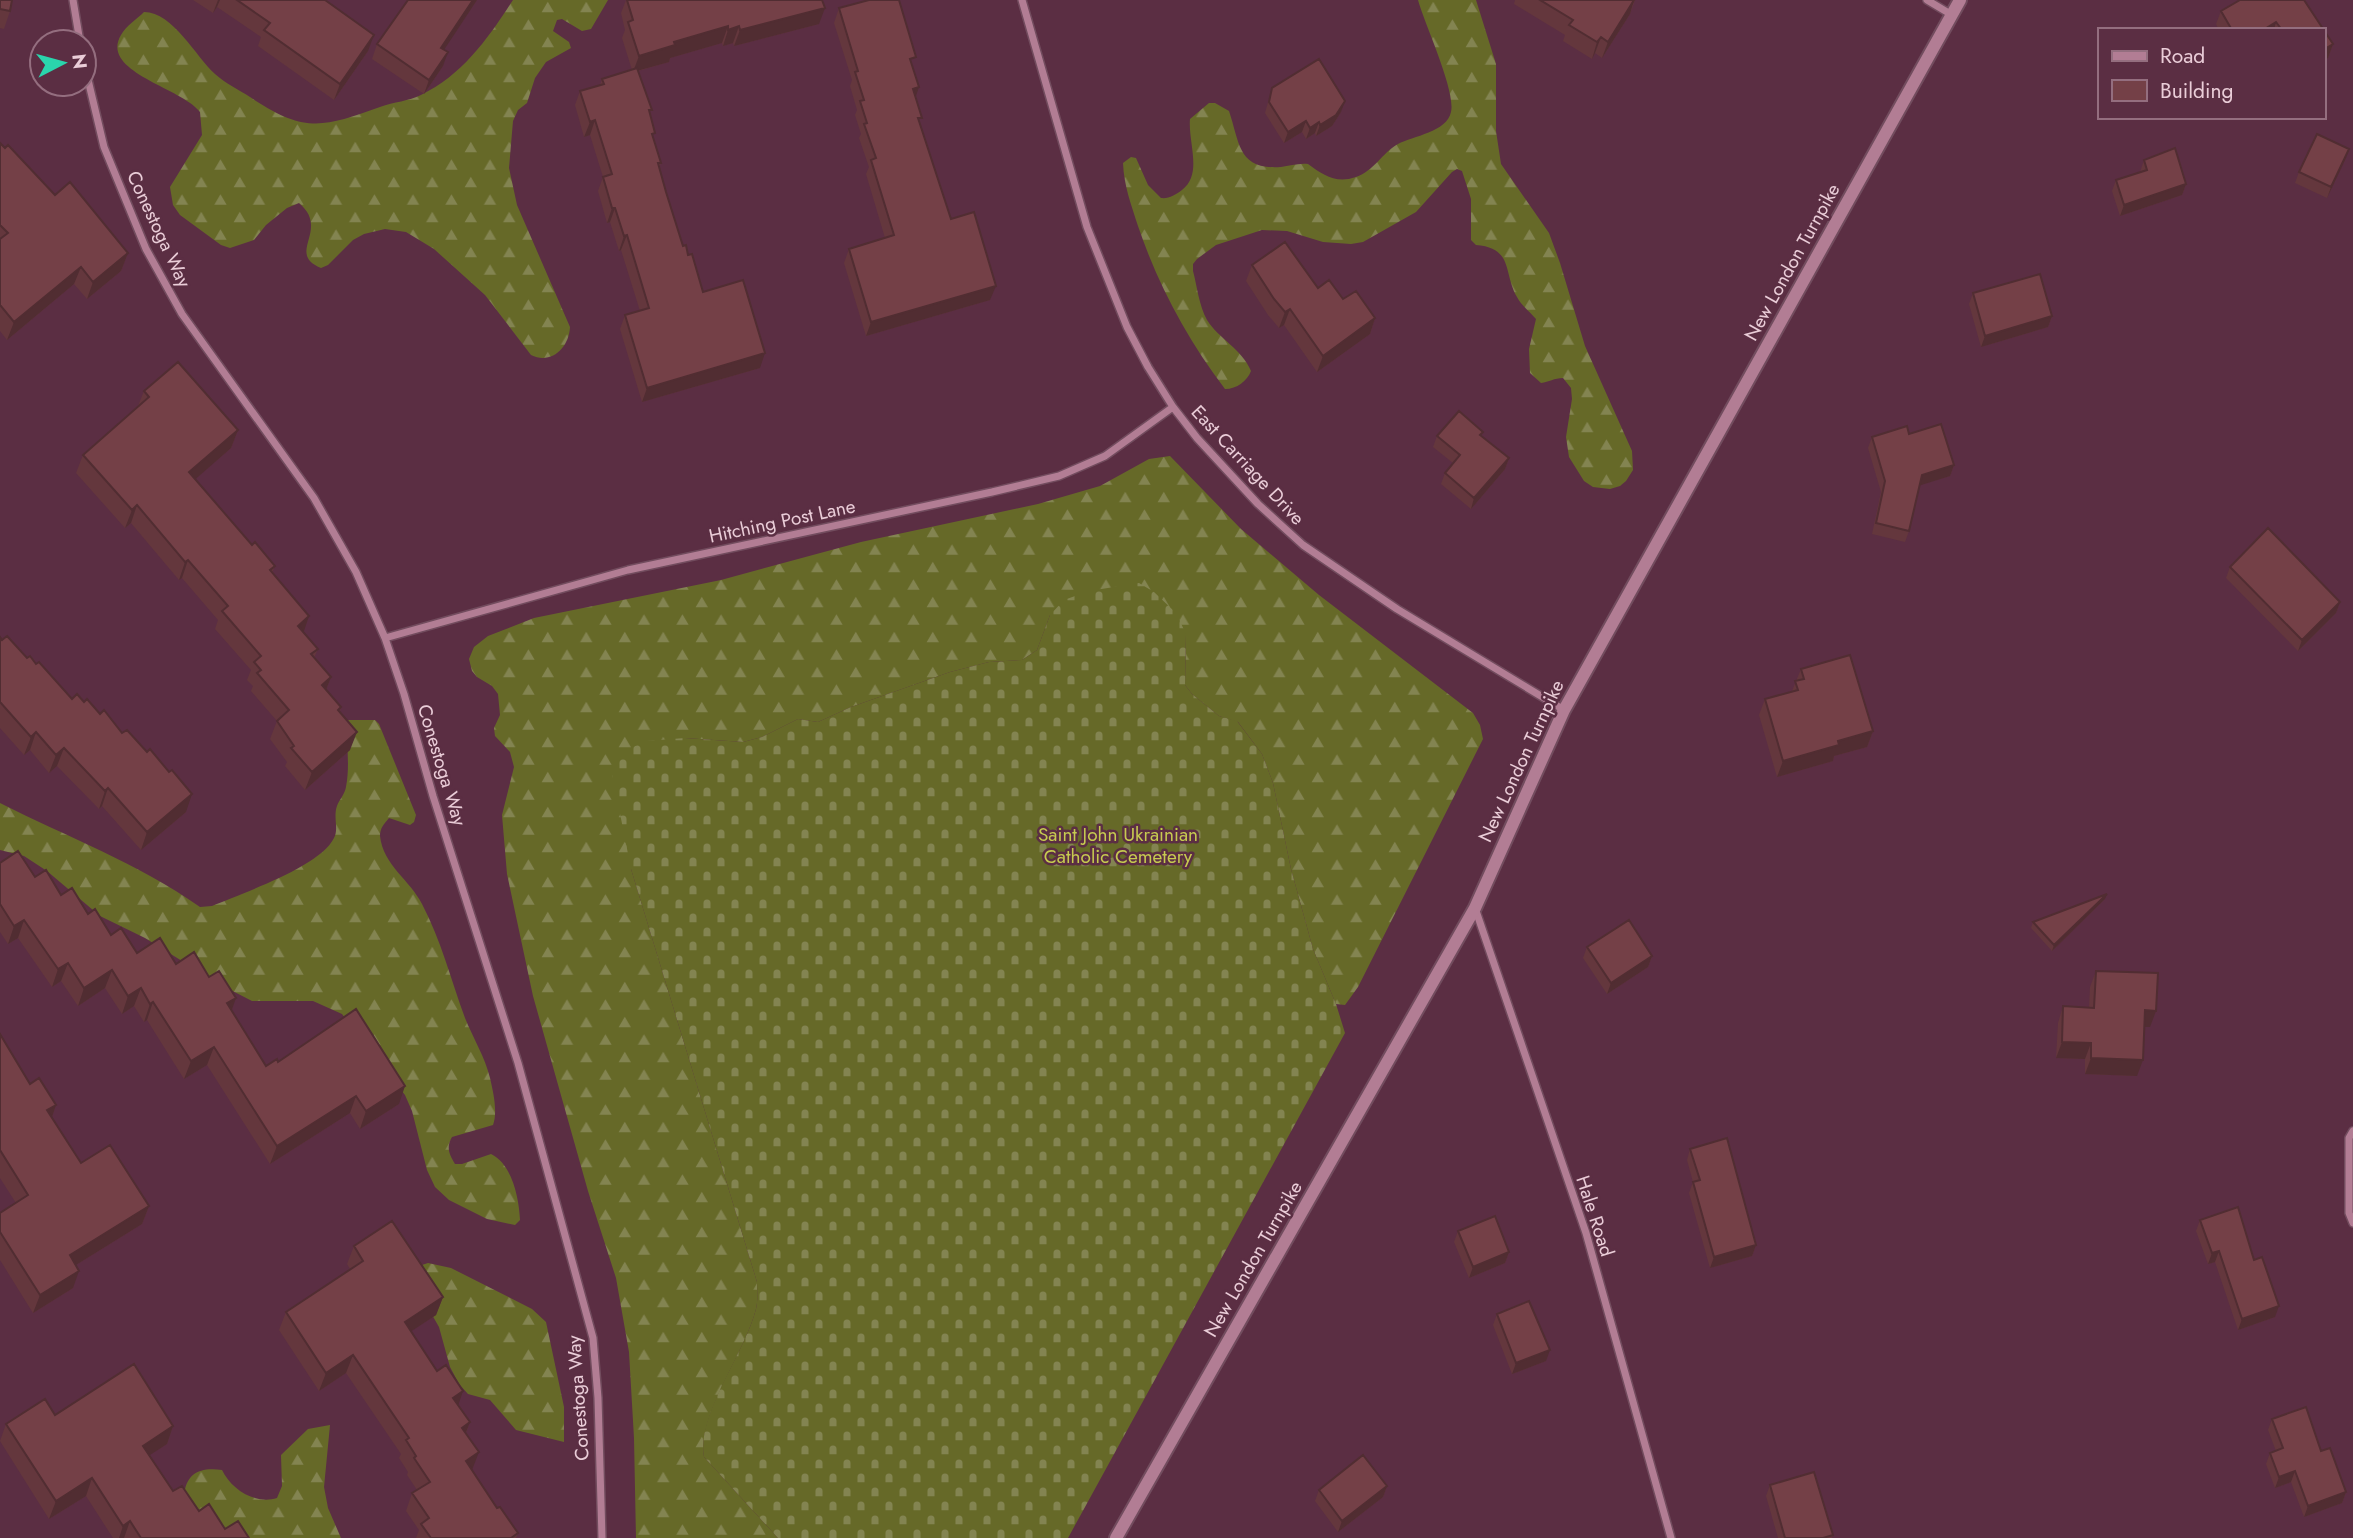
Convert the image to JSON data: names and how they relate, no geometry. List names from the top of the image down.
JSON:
{
  "streets": {
    "street": [
      "Conestoga Way",
      "New London Turnpike",
      "East Carriage Drive",
      "Hitching Post Lane",
      "Hale Road"
    ]
  },
  "crossings": [
    ["Conestoga Way", "Hitching Post Lane"],
    ["New London Turnpike", "East Carriage Drive"],
    ["New London Turnpike", "Hale Road"],
    ["East Carriage Drive", "Hitching Post Lane"]
  ],
  "parks": ["Saint John Ukrainian Catholic Cemetery"],
  "legend": ["Road", "Building"],
  "north": "right"
}
